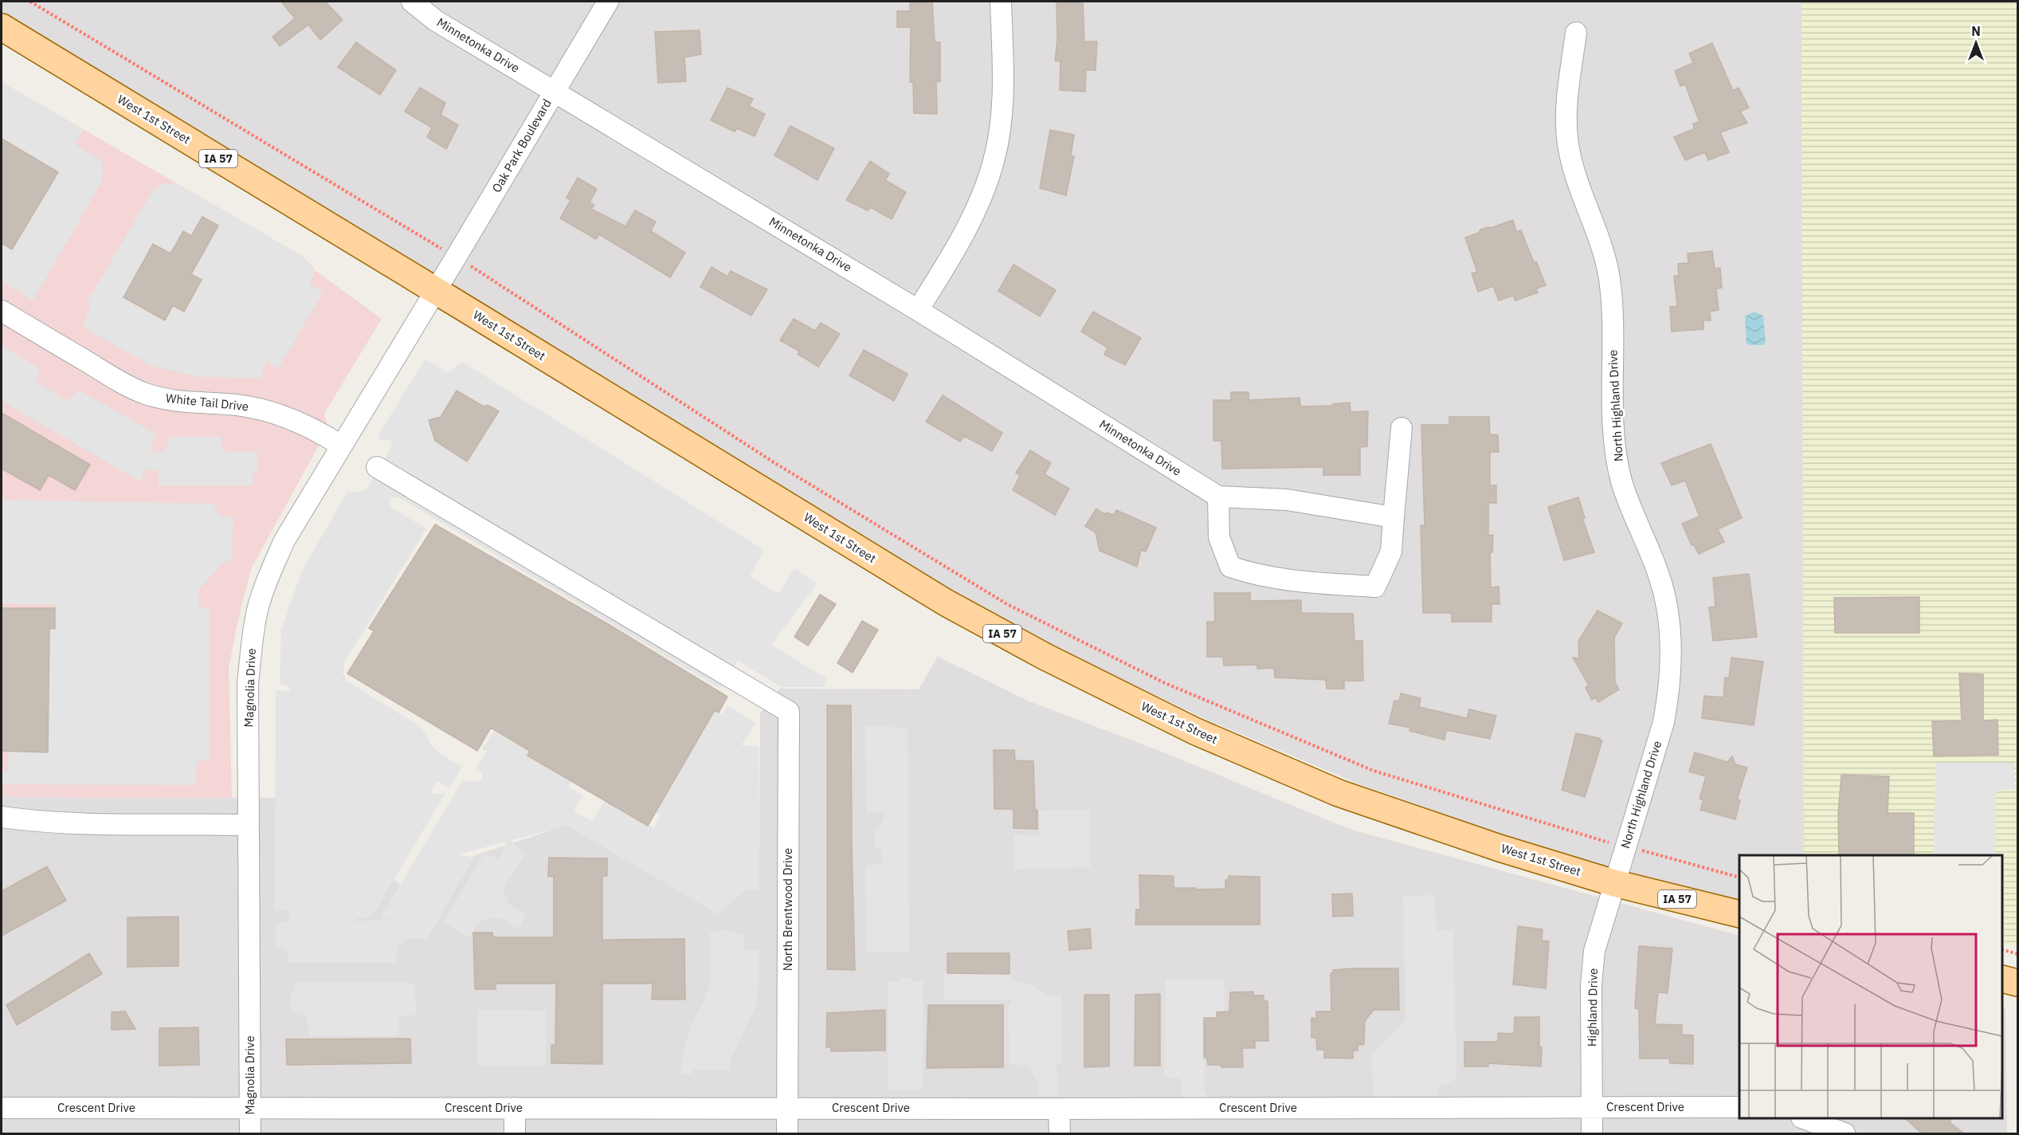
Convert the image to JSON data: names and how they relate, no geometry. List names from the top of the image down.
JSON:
{
  "streets": {
    "main road": ["West 1st Street", "IA 57"],
    "street": [
      "Minnetonka Drive",
      "Oak Park Boulevard",
      "White Tail Drive",
      "North Highland Drive",
      "Magnolia Drive",
      "North Brentwood Drive",
      "Highland Drive",
      "Crescent Drive"
    ]
  },
  "crossings": [
    ["Minnetonka Drive", "Oak Park Boulevard"],
    ["West 1st Street", "Oak Park Boulevard"],
    ["West 1st Street", "North Highland Drive"],
    ["West 1st Street", "Magnolia Drive"],
    ["West 1st Street", "Highland Drive"],
    ["Oak Park Boulevard", "Magnolia Drive"],
    ["White Tail Drive", "Magnolia Drive"],
    ["North Highland Drive", "Highland Drive"],
    ["Magnolia Drive", "Crescent Drive"],
    ["North Brentwood Drive", "Crescent Drive"],
    ["Highland Drive", "Crescent Drive"]
  ],
  "north": "top"
}
